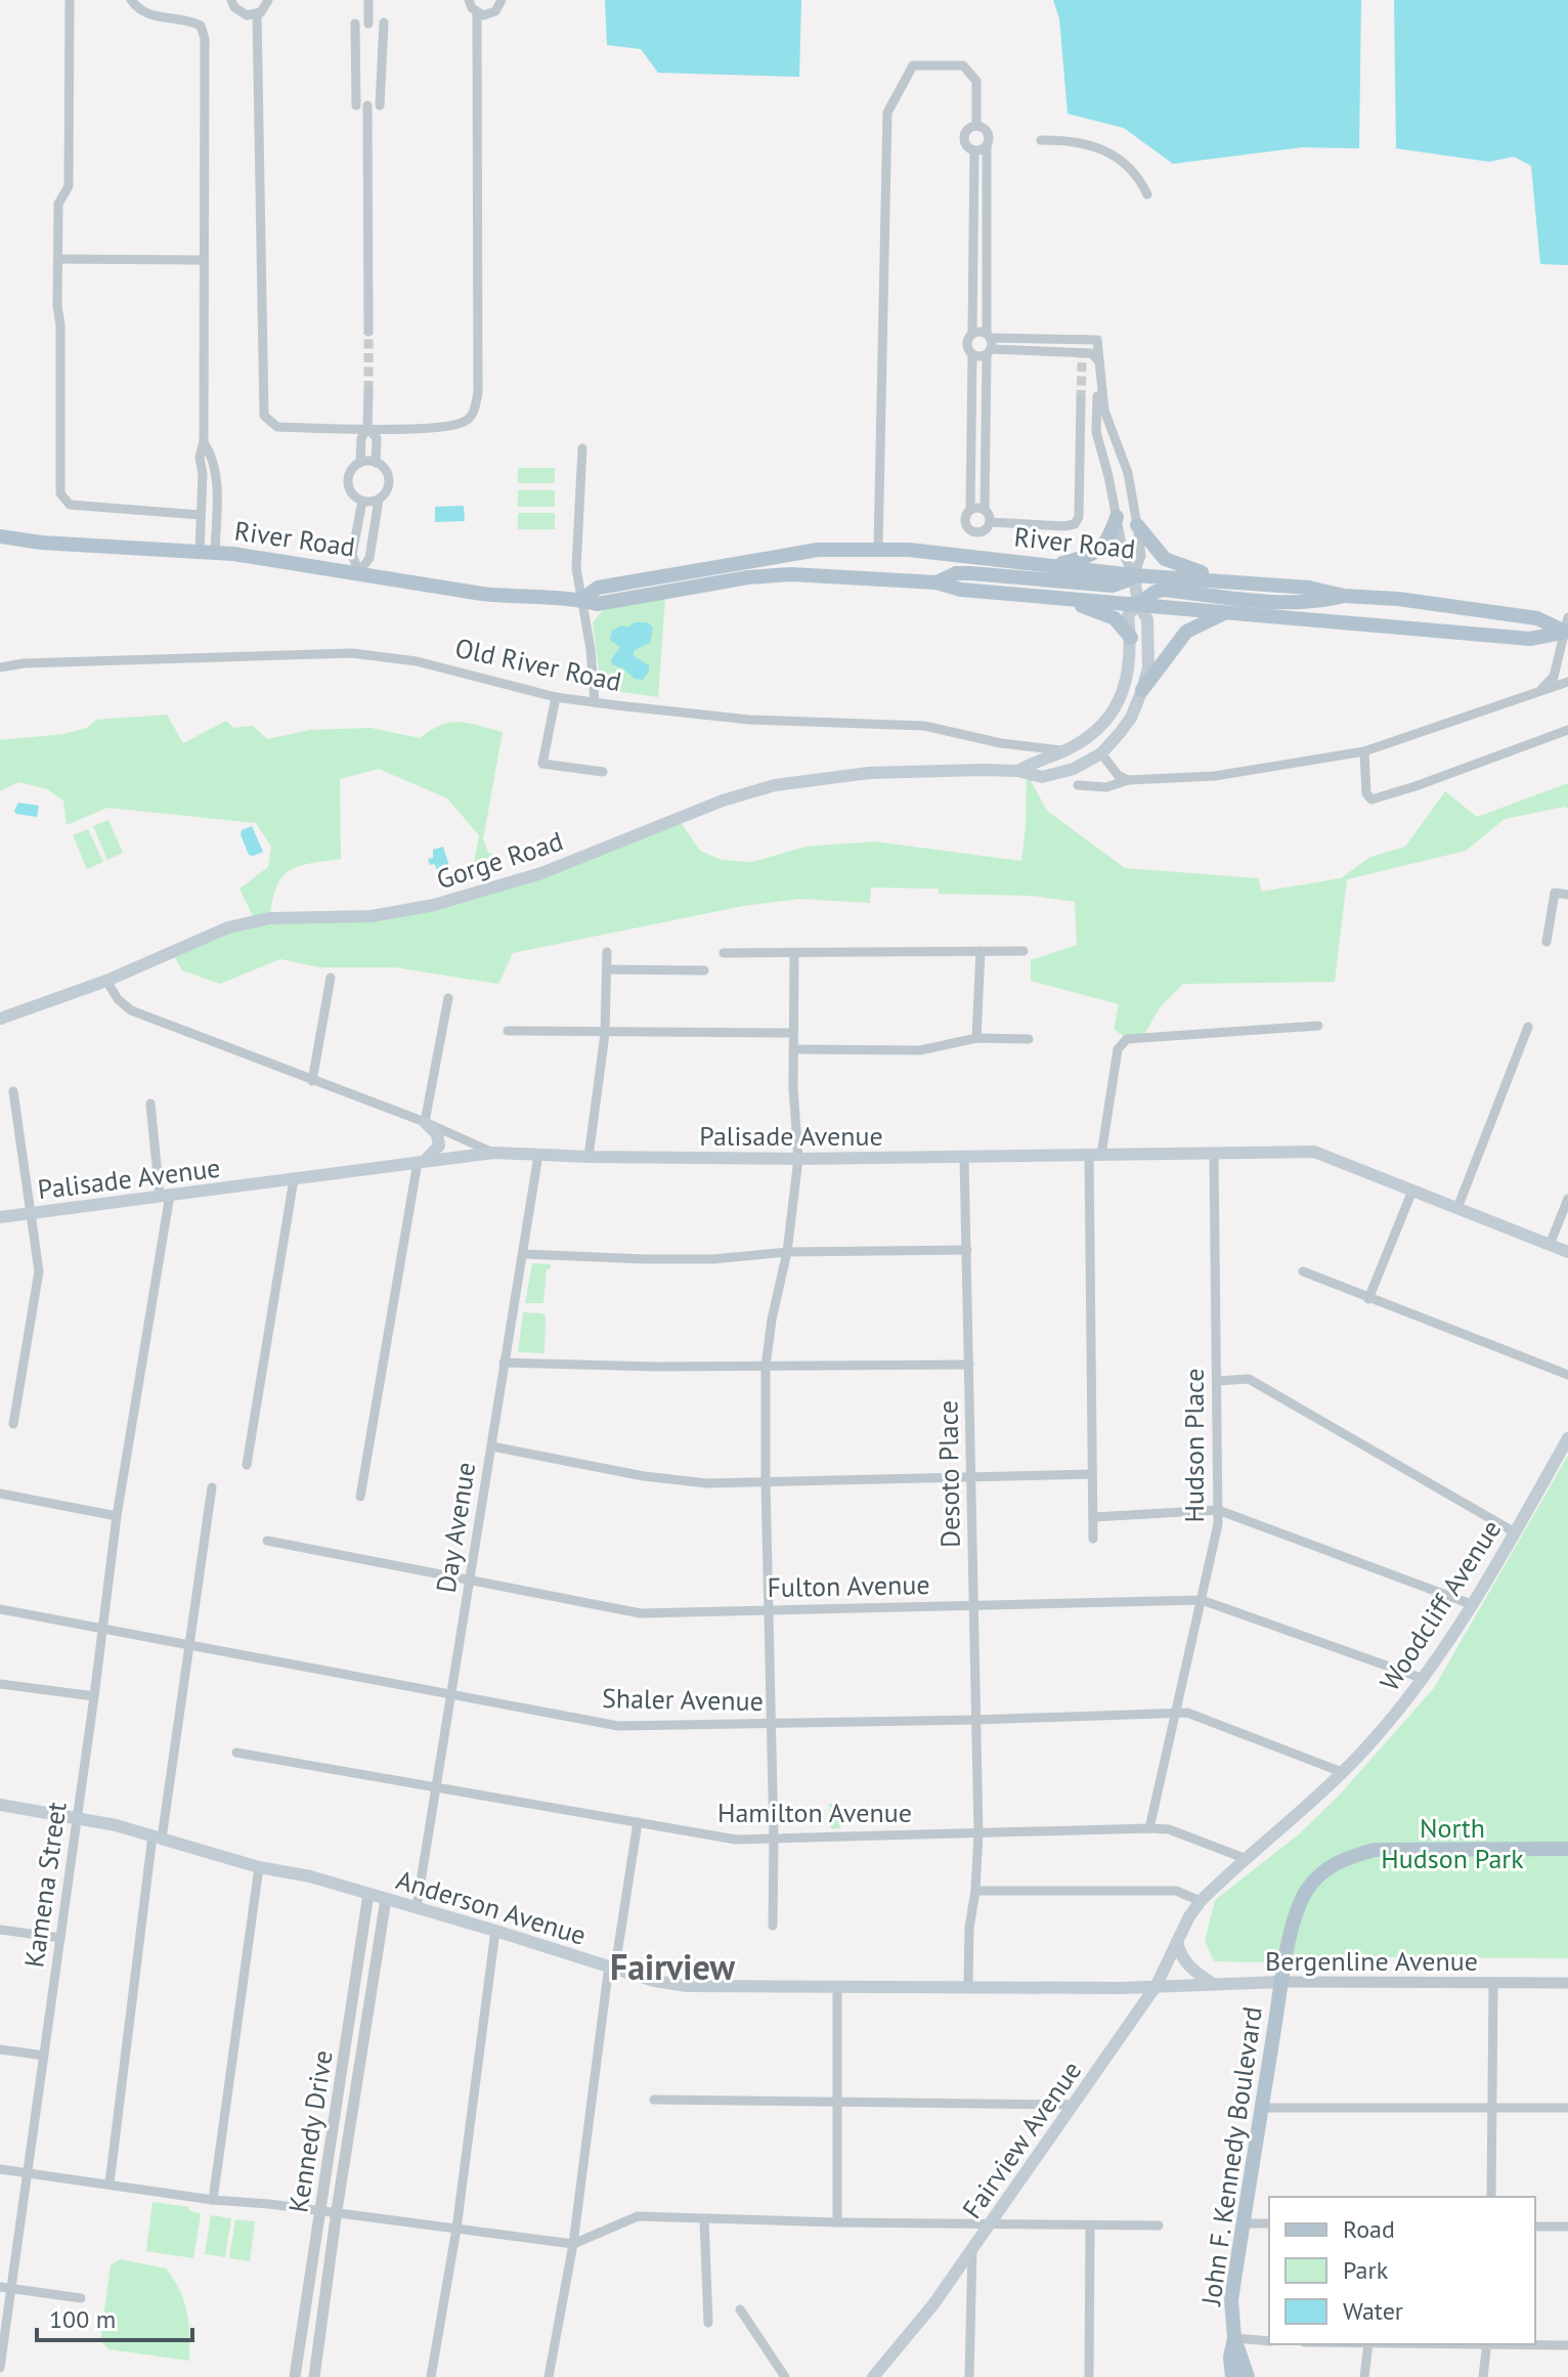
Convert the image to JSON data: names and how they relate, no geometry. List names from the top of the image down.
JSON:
{
  "streets": {
    "main road": [
      "River Road",
      "Gorge Road",
      "Palisade Avenue",
      "Woodcliff Avenue",
      "Anderson Avenue",
      "Bergenline Avenue",
      "Fairview Avenue",
      "John F. Kennedy Boulevard"
    ],
    "street": [
      "Old River Road",
      "Hudson Place",
      "Desoto Place",
      "Day Avenue",
      "Fulton Avenue",
      "Shaler Avenue",
      "Hamilton Avenue",
      "Kamena Street",
      "Kennedy Drive"
    ]
  },
  "crossings": [
    ["River Road", "Gorge Road"],
    ["Old River Road", "Gorge Road"],
    ["Palisade Avenue", "Hudson Place"],
    ["Palisade Avenue", "Desoto Place"],
    ["Palisade Avenue", "Day Avenue"],
    ["Palisade Avenue", "Kamena Street"],
    ["Hudson Place", "Fulton Avenue"],
    ["Hudson Place", "Shaler Avenue"],
    ["Hudson Place", "Hamilton Avenue"],
    ["Desoto Place", "Fulton Avenue"],
    ["Desoto Place", "Shaler Avenue"],
    ["Desoto Place", "Hamilton Avenue"],
    ["Desoto Place", "Anderson Avenue"],
    ["Day Avenue", "Fulton Avenue"],
    ["Day Avenue", "Shaler Avenue"],
    ["Day Avenue", "Hamilton Avenue"],
    ["Day Avenue", "Anderson Avenue"],
    ["Fulton Avenue", "Woodcliff Avenue"],
    ["Woodcliff Avenue", "Shaler Avenue"],
    ["Woodcliff Avenue", "Hamilton Avenue"],
    ["Woodcliff Avenue", "Fairview Avenue"],
    ["Shaler Avenue", "Kamena Street"],
    ["Kamena Street", "Anderson Avenue"],
    ["Anderson Avenue", "Bergenline Avenue"],
    ["Anderson Avenue", "Kennedy Drive"],
    ["Anderson Avenue", "Fairview Avenue"],
    ["Bergenline Avenue", "John F. Kennedy Boulevard"]
  ],
  "districts": ["Fairview"],
  "parks": ["North Hudson Park"],
  "legend": ["Road", "Park", "Water"],
  "scale_bar": "100 m"
}
